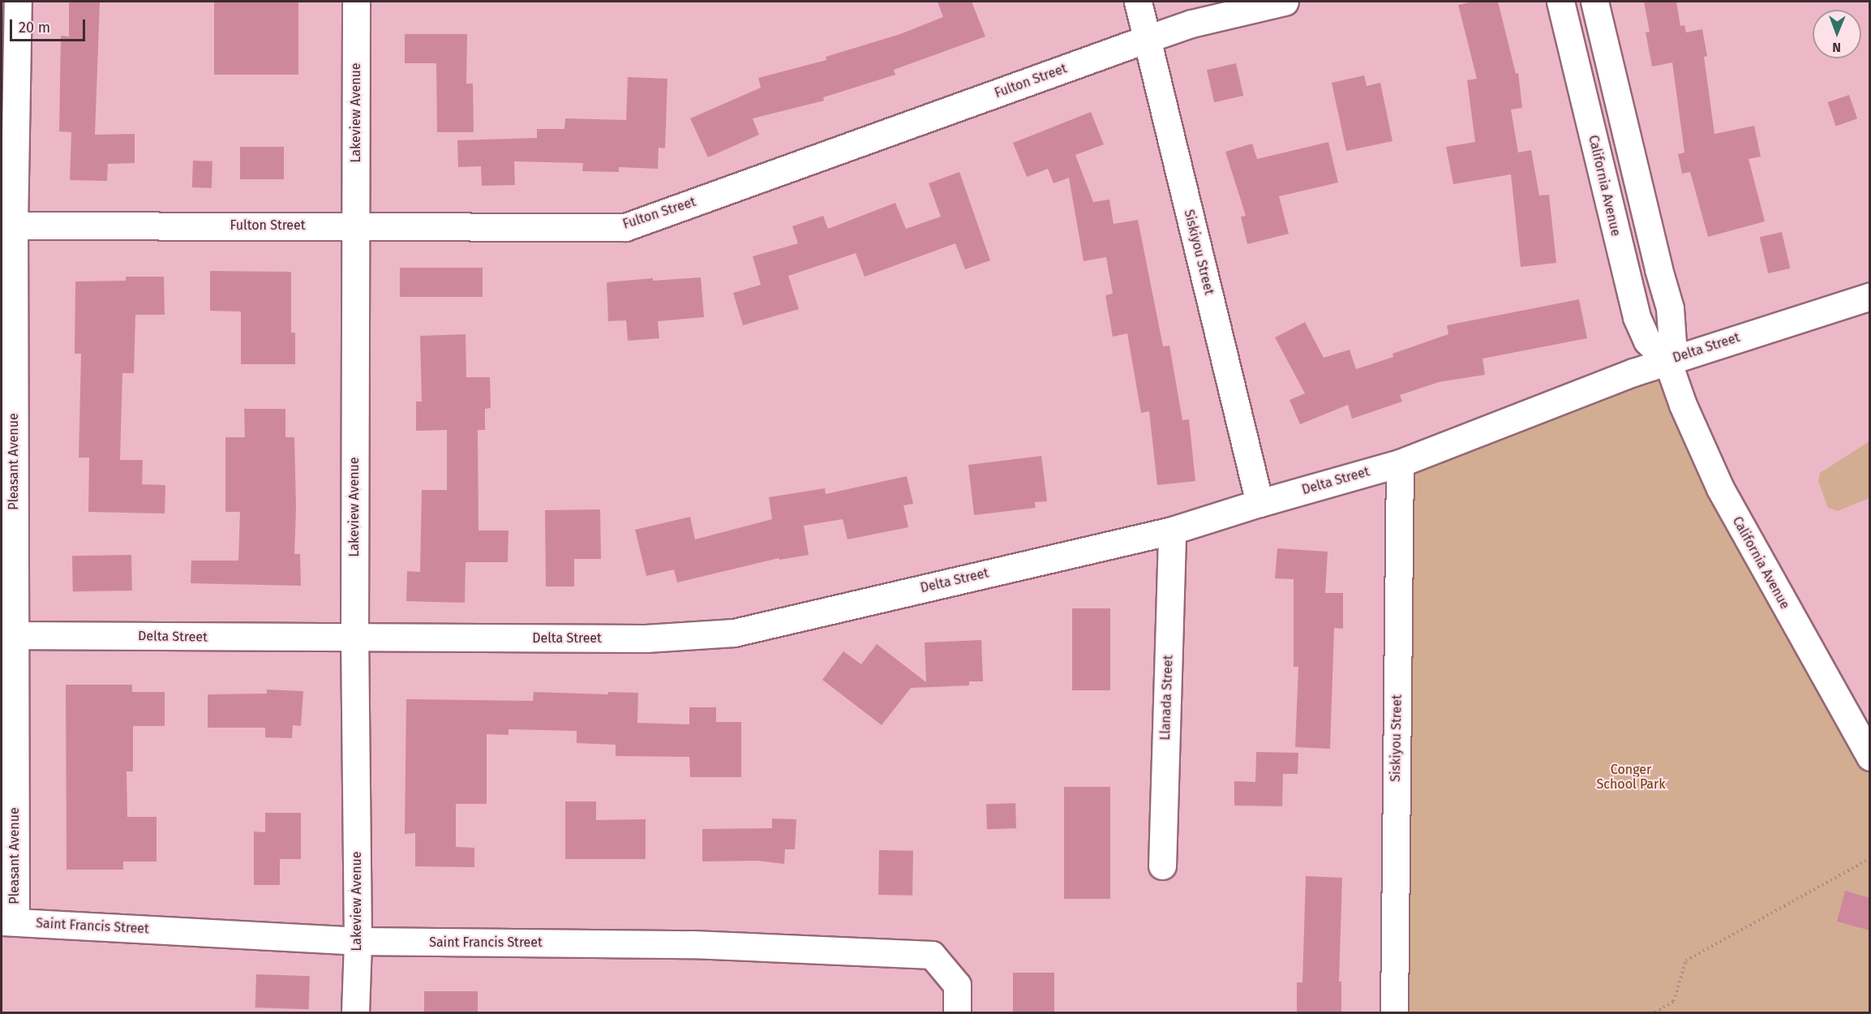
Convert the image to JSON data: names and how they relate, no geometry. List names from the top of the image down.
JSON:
{
  "streets": {
    "street": [
      "Fulton Street",
      "Lakeview Avenue",
      "California Avenue",
      "Siskiyou Street",
      "Delta Street",
      "Pleasant Avenue",
      "Llanada Street",
      "Saint Francis Street"
    ]
  },
  "crossings": [
    ["Fulton Street", "Lakeview Avenue"],
    ["Fulton Street", "Siskiyou Street"],
    ["Fulton Street", "Pleasant Avenue"],
    ["Lakeview Avenue", "Delta Street"],
    ["Lakeview Avenue", "Saint Francis Street"],
    ["California Avenue", "Delta Street"],
    ["Siskiyou Street", "Delta Street"],
    ["Delta Street", "Pleasant Avenue"],
    ["Delta Street", "Llanada Street"],
    ["Pleasant Avenue", "Saint Francis Street"]
  ],
  "parks": ["Conger School Park"],
  "scale_bar": "20 m",
  "north": "bottom"
}
